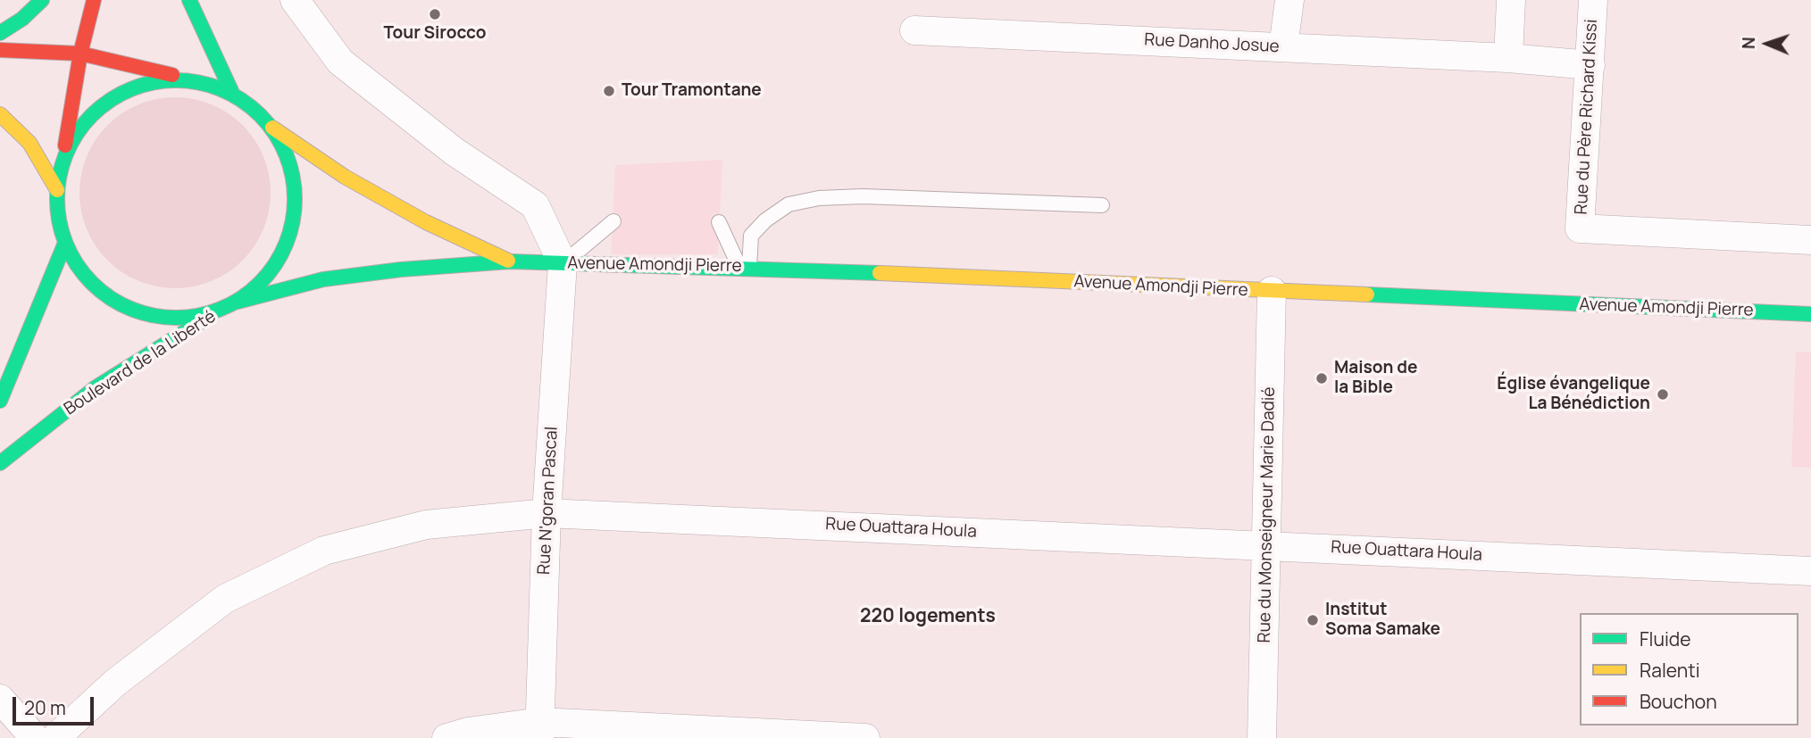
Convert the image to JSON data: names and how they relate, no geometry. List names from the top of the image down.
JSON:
{
  "streets": {
    "street": [
      "Rue Danho Josue",
      "Rue du Père Richard Kissi",
      "Avenue Amondji Pierre",
      "Boulevard de la Liberté",
      "Rue N'goran Pascal",
      "Rue du Monseigneur Marie Dadié",
      "Rue Ouattara Houla"
    ]
  },
  "crossings": [
    ["Rue Danho Josue", "Rue du Père Richard Kissi"],
    ["Avenue Amondji Pierre", "Rue N'goran Pascal"],
    ["Avenue Amondji Pierre", "Rue du Monseigneur Marie Dadié"],
    ["Rue N'goran Pascal", "Rue Ouattara Houla"],
    ["Rue du Monseigneur Marie Dadié", "Rue Ouattara Houla"]
  ],
  "districts": ["220 logements"],
  "places": [
    "Tour Sirocco",
    "Tour Tramontane",
    "Maison de la Bible",
    "Église évangelique La Bénédiction",
    "Institut Soma Samake"
  ],
  "legend": ["Fluide", "Ralenti", "Bouchon"],
  "scale_bar": "20 m",
  "north": "left"
}
